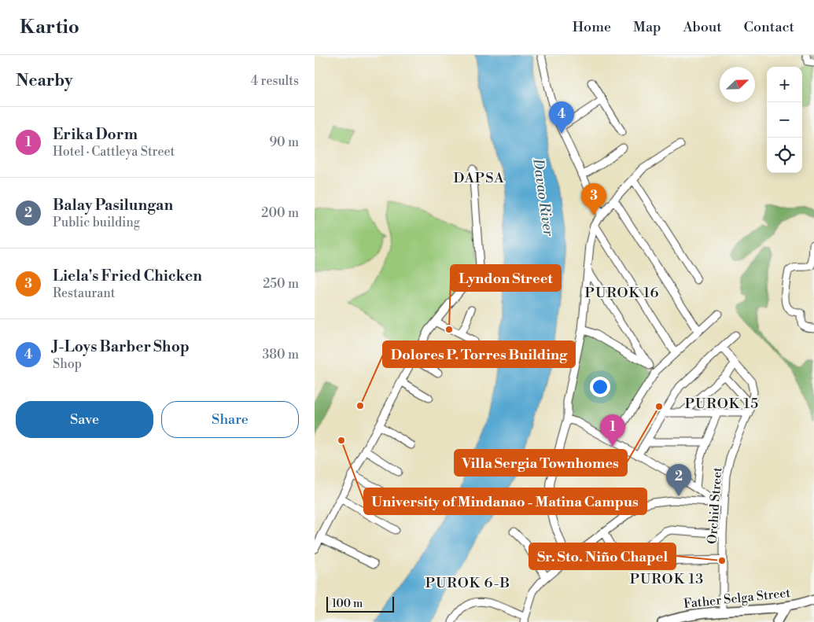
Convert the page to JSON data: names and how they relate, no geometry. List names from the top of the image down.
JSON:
{
  "streets": {
    "main road": ["Father Selga Street"],
    "street": ["Orchid Street"]
  },
  "crossings": [
    ["Orchid Street", "Father Selga Street"]
  ],
  "districts": [
    "DAPSA",
    "PUROK 16",
    "PUROK 15",
    "PUROK 13",
    "PUROK 6-B"
  ],
  "water": ["Davao River"],
  "places": [
    "Lyndon Street",
    "Dolores P. Torres Building",
    "Villa Sergia Townhomes",
    "University of Mindanao - Matina Campus",
    "Sr. Sto. Niño Chapel"
  ],
  "scale_bar": "100 m",
  "north": "top right",
  "page": {
    "header": "Kartio",
    "nav": [
      "Home",
      "Map",
      "About",
      "Contact"
    ],
    "heading": ["Nearby", "4 results"],
    "map_buttons": ["+", "−"],
    "pins": [
      "4",
      "3",
      "1",
      "2"
    ],
    "list": [
      {
        "mark": "1",
        "name": "Erika Dorm",
        "note": "Hotel · Cattleya Street",
        "value": "90 m"
      },
      {
        "mark": "2",
        "name": "Balay Pasilungan",
        "note": "Public building",
        "value": "200 m"
      },
      {
        "mark": "3",
        "name": "Liela's Fried Chicken",
        "note": "Restaurant",
        "value": "250 m"
      },
      {
        "mark": "4",
        "name": "J-Loys Barber Shop",
        "note": "Shop",
        "value": "380 m"
      }
    ],
    "buttons": ["Save", "Share"],
    "scale": "100 m"
  }
}
